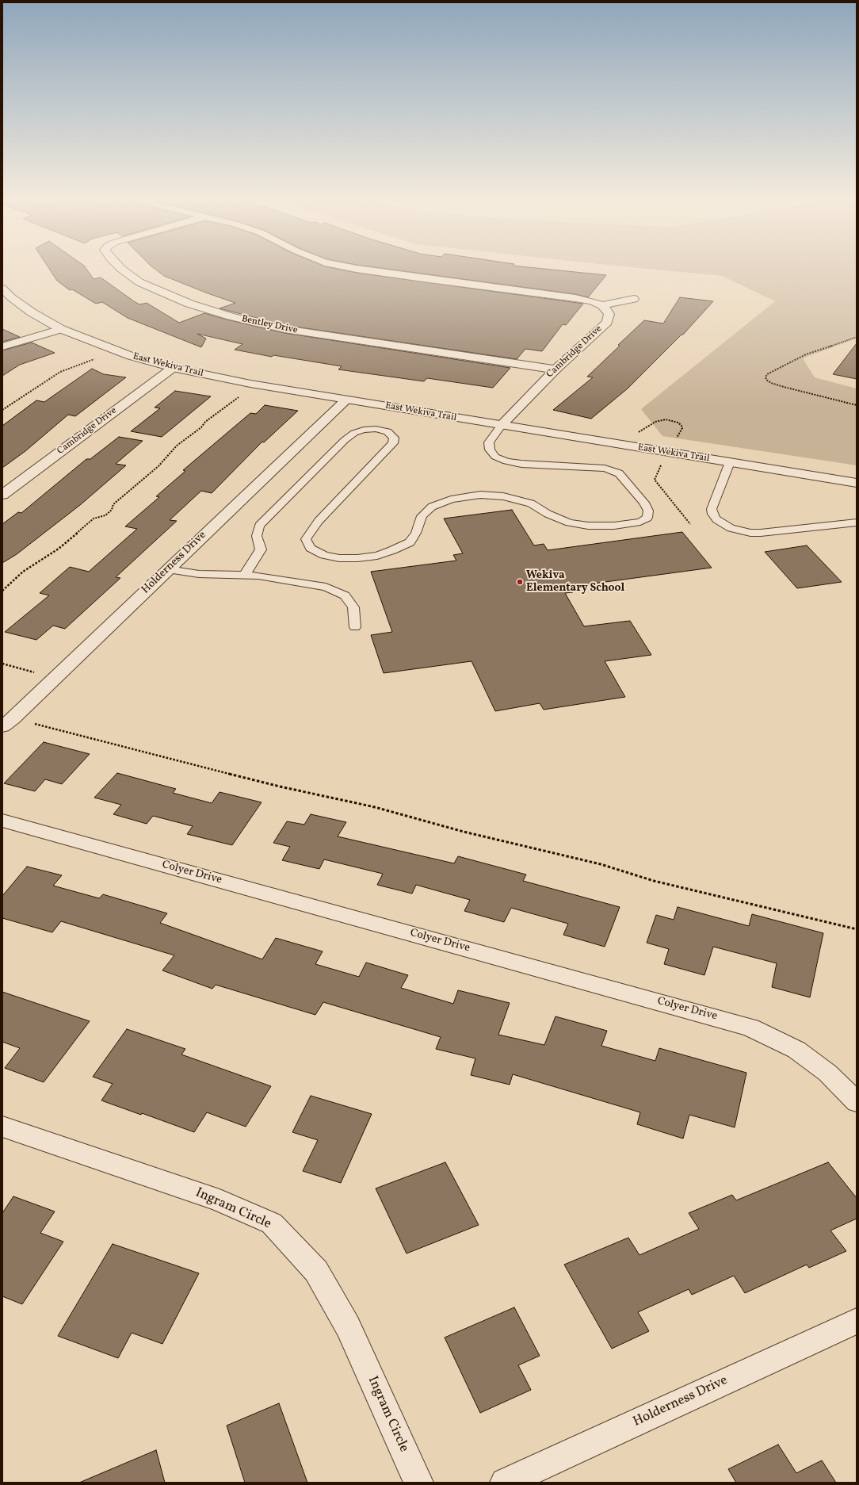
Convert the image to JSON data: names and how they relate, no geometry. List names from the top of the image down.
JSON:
{
  "streets": {
    "street": [
      "Bentley Drive",
      "Cambridge Drive",
      "East Wekiva Trail",
      "Holderness Drive",
      "Colyer Drive",
      "Ingram Circle"
    ]
  },
  "crossings": [
    ["Bentley Drive", "Cambridge Drive"],
    ["Cambridge Drive", "East Wekiva Trail"],
    ["East Wekiva Trail", "Holderness Drive"]
  ],
  "places": ["Wekiva Elementary School"]
}
